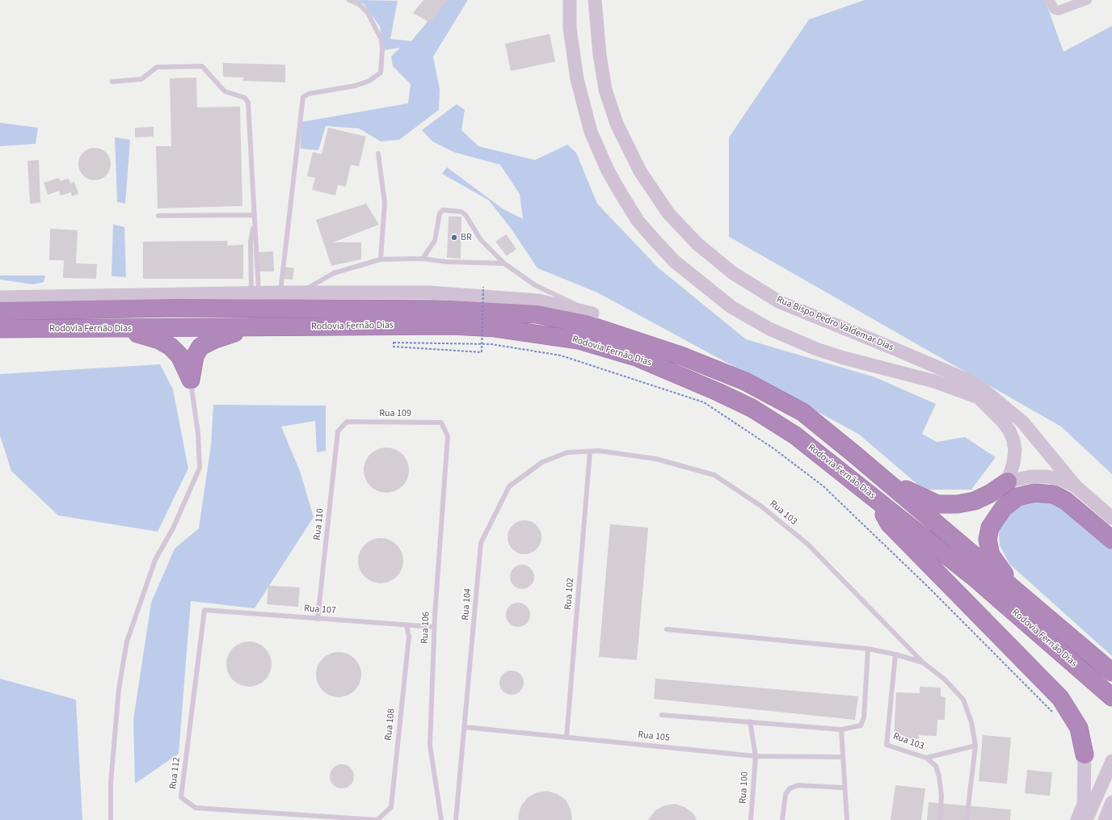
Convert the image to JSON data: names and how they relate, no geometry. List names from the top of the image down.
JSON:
{
  "streets": {
    "highway": ["Rodovia Fernão Dias"],
    "main road": ["Rua Bispo Pedro Valdemar Dias"],
    "lane": [
      "Rua 109",
      "Rua 103",
      "Rua 110",
      "Rua 102",
      "Rua 104",
      "Rua 107",
      "Rua 106",
      "Rua 108",
      "Rua 105",
      "Rua 112",
      "Rua 100"
    ]
  },
  "crossings": [
    ["Rua 109", "Rua 110"],
    ["Rua 109", "Rua 106"],
    ["Rua 103", "Rua 102"],
    ["Rua 103", "Rua 104"],
    ["Rua 110", "Rua 107"],
    ["Rua 102", "Rua 104"],
    ["Rua 102", "Rua 105"],
    ["Rua 104", "Rua 105"],
    ["Rua 107", "Rua 106"],
    ["Rua 107", "Rua 108"],
    ["Rua 107", "Rua 112"],
    ["Rua 108", "Rua 112"],
    ["Rua 105", "Rua 100"]
  ],
  "places": ["BR"]
}
